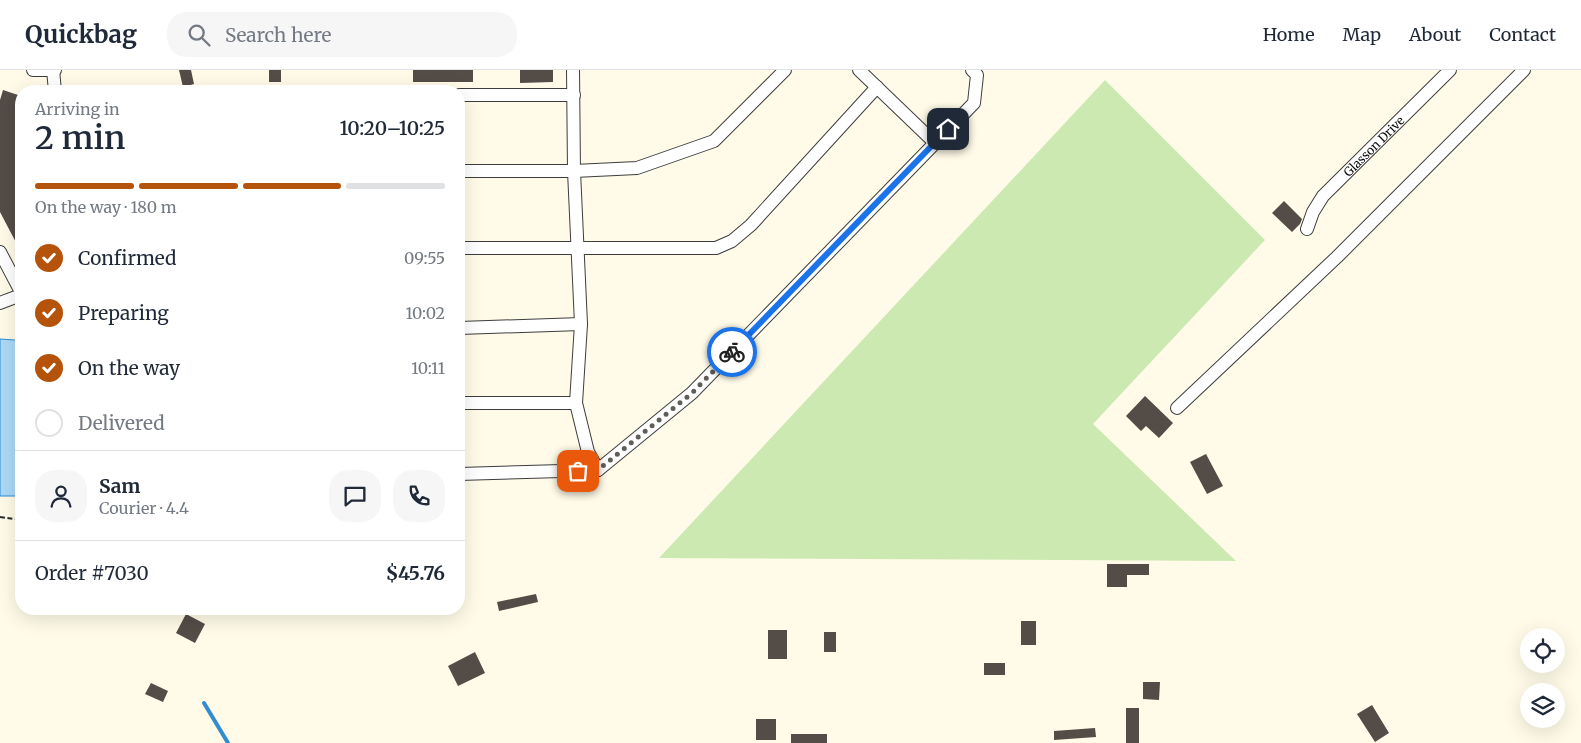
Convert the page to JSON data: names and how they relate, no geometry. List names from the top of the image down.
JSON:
{
  "streets": {
    "street": ["Glasson Drive"]
  },
  "page": {
    "header": "Quickbag",
    "search": "Search here",
    "nav": [
      "Home",
      "Map",
      "About",
      "Contact"
    ],
    "heading": ["2 min", "Arriving in", "10:20–10:25"],
    "panel": [
      "Sam",
      "Courier · 4.4",
      "Order #7030",
      "$45.76"
    ],
    "bar": "On the way · 180 m",
    "list": [
      ["Confirmed", "09:55"],
      ["Preparing", "10:02"],
      ["On the way", "10:11"],
      "Delivered"
    ]
  }
}
